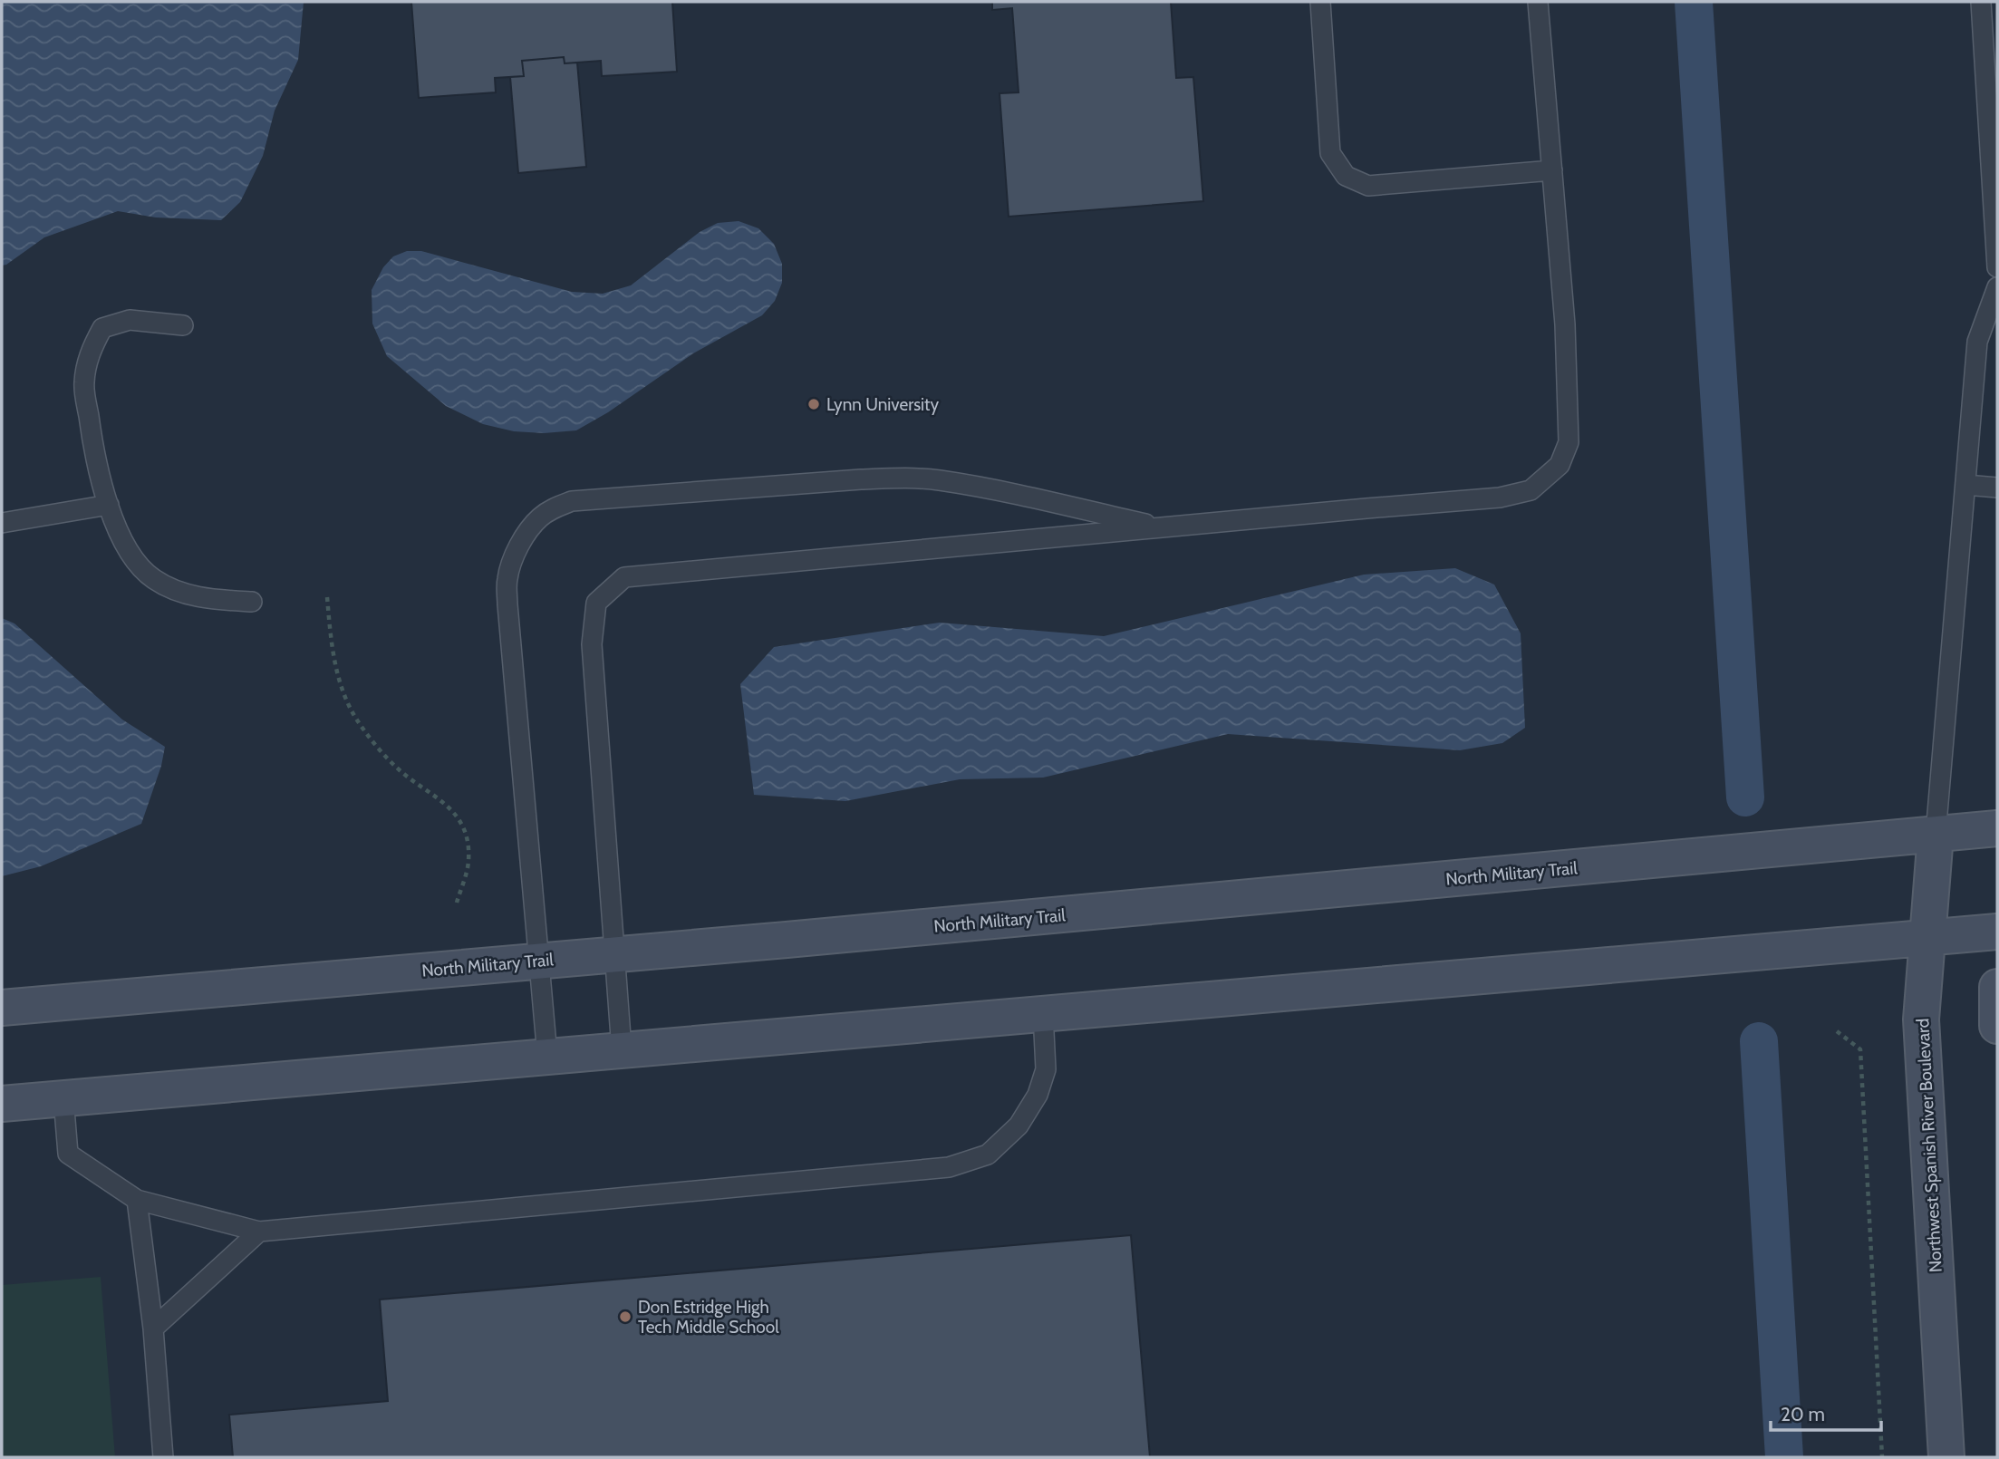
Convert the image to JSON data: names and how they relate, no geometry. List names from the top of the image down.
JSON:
{
  "streets": {
    "main road": ["North Military Trail", "Northwest Spanish River Boulevard"]
  },
  "crossings": [
    ["North Military Trail", "Northwest Spanish River Boulevard"]
  ],
  "places": ["Lynn University", "Don Estridge High Tech Middle School"],
  "scale_bar": "20 m"
}
